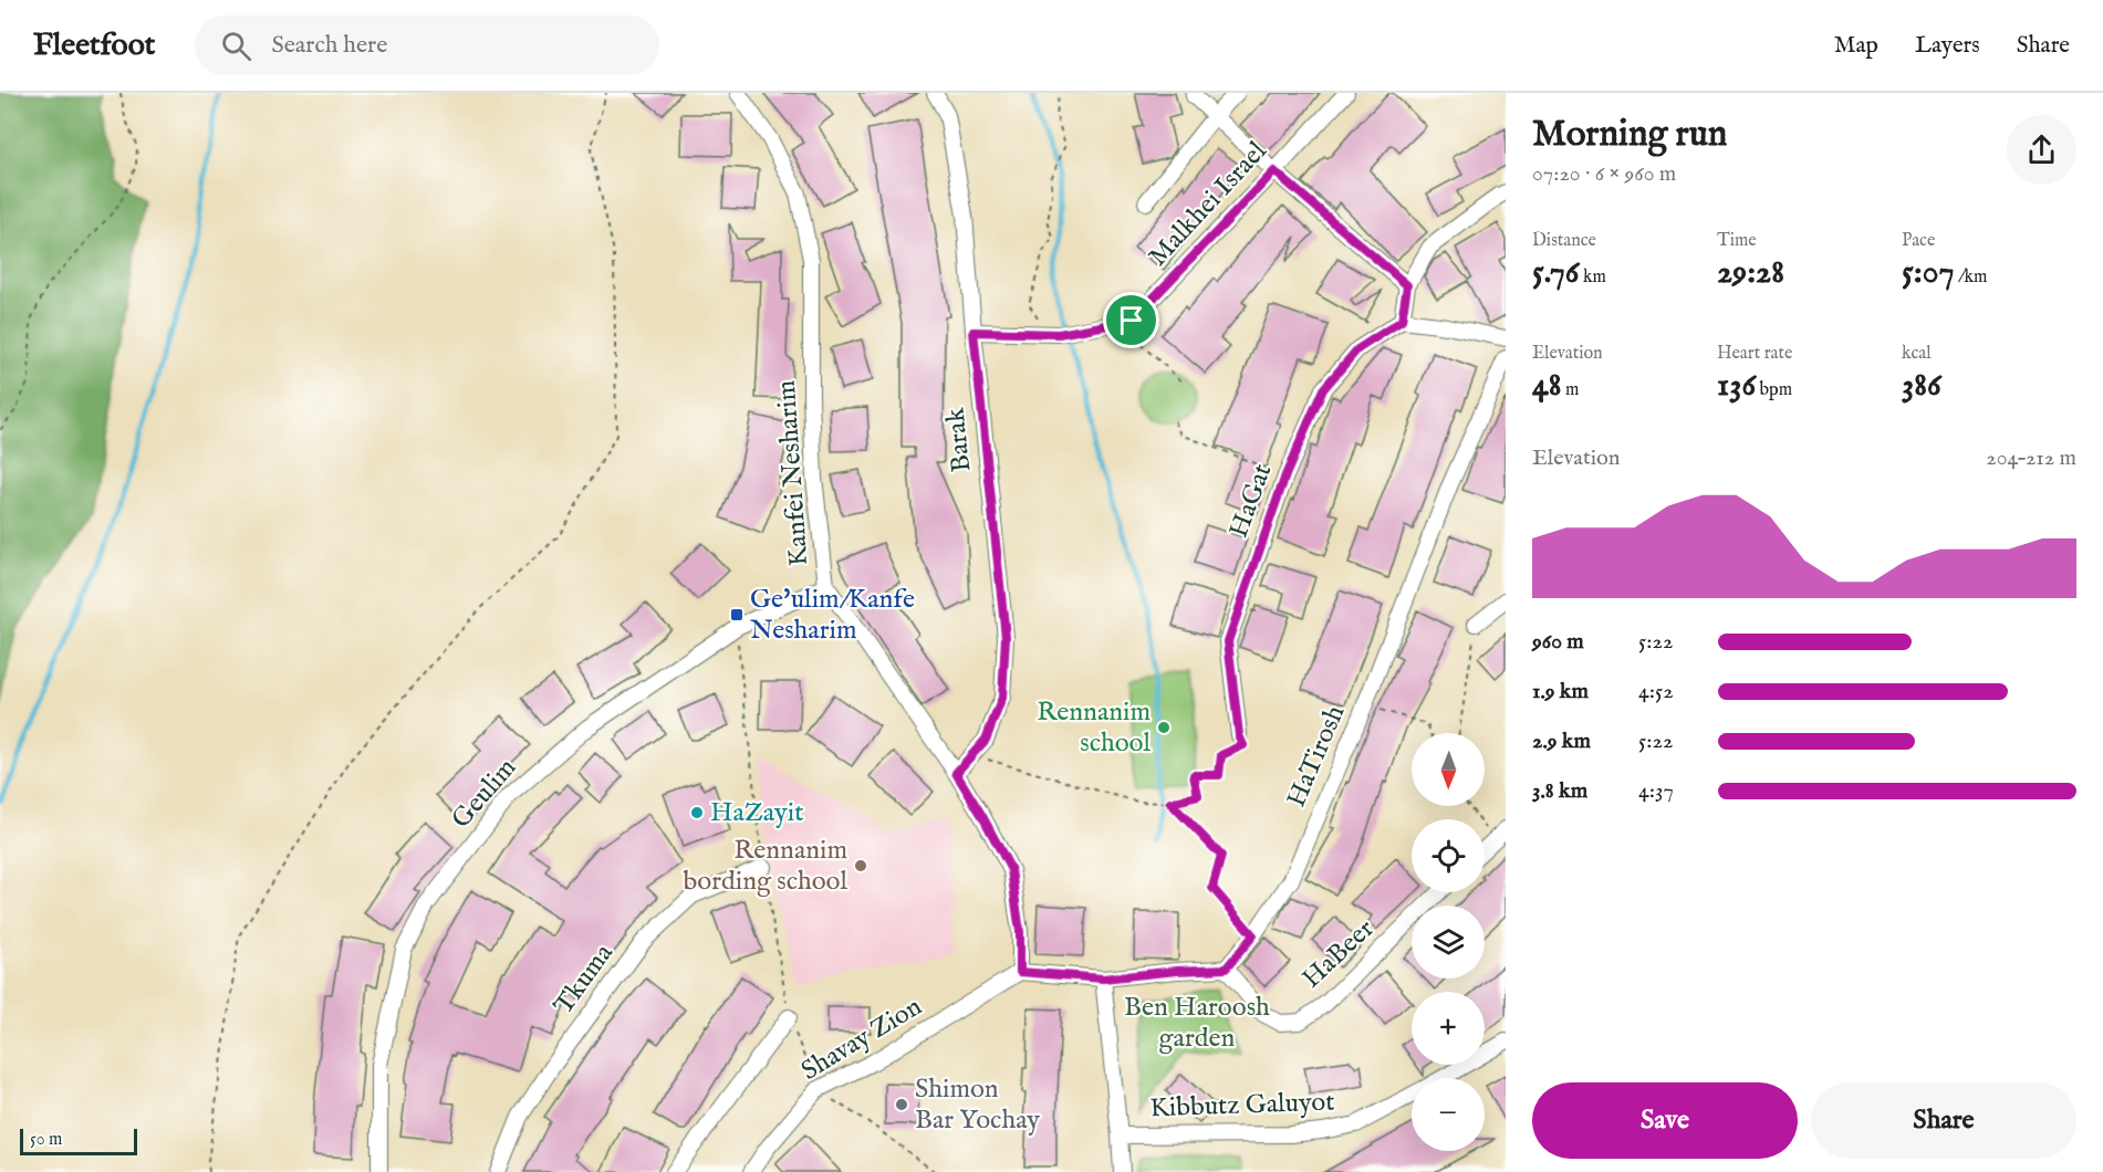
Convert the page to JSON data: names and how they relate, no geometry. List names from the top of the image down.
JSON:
{
  "streets": {
    "street": [
      "Malkhei Israel",
      "Barak",
      "Kanfei Nesharim",
      "HaGat",
      "HaTirosh",
      "Geulim",
      "HaBeer",
      "Tkuma",
      "Shavay Zion",
      "Kibbutz Galuyot"
    ]
  },
  "crossings": [
    ["Malkhei Israel", "Barak"],
    ["Barak", "Kanfei Nesharim"],
    ["Kanfei Nesharim", "Geulim"],
    ["Kanfei Nesharim", "Shavay Zion"],
    ["HaTirosh", "HaBeer"]
  ],
  "parks": ["Ben Haroosh garden"],
  "places": {
    "transit": ["Ge'ulim/Kanfe Nesharim"],
    "other": [
      "Rennanim school",
      "HaZayit",
      "Rennanim bording school",
      "Shimon Bar Yochay"
    ]
  },
  "scale_bar": "50 m",
  "north": "bottom",
  "page": {
    "header": "Fleetfoot",
    "search": "Search here",
    "nav": ["Map", "Layers", "Share"],
    "heading": ["Morning run", "07:20 · 6 × 960 m"],
    "stats": [
      ["Distance", "5.76 km"],
      ["Time", "29:28"],
      ["Pace", "5:07 /km"],
      ["Elevation", "48 m"],
      ["Heart rate", "136 bpm"],
      ["kcal", "386"]
    ],
    "chart": ["Elevation", "204–212 m"],
    "list": [
      {
        "name": "960 m",
        "note": "5:22"
      },
      {
        "name": "1.9 km",
        "note": "4:52"
      },
      {
        "name": "2.9 km",
        "note": "5:22"
      },
      {
        "name": "3.8 km",
        "note": "4:37"
      }
    ],
    "map_buttons": ["+", "−"],
    "buttons": ["Save", "Share"],
    "scale": "50 m"
  }
}
